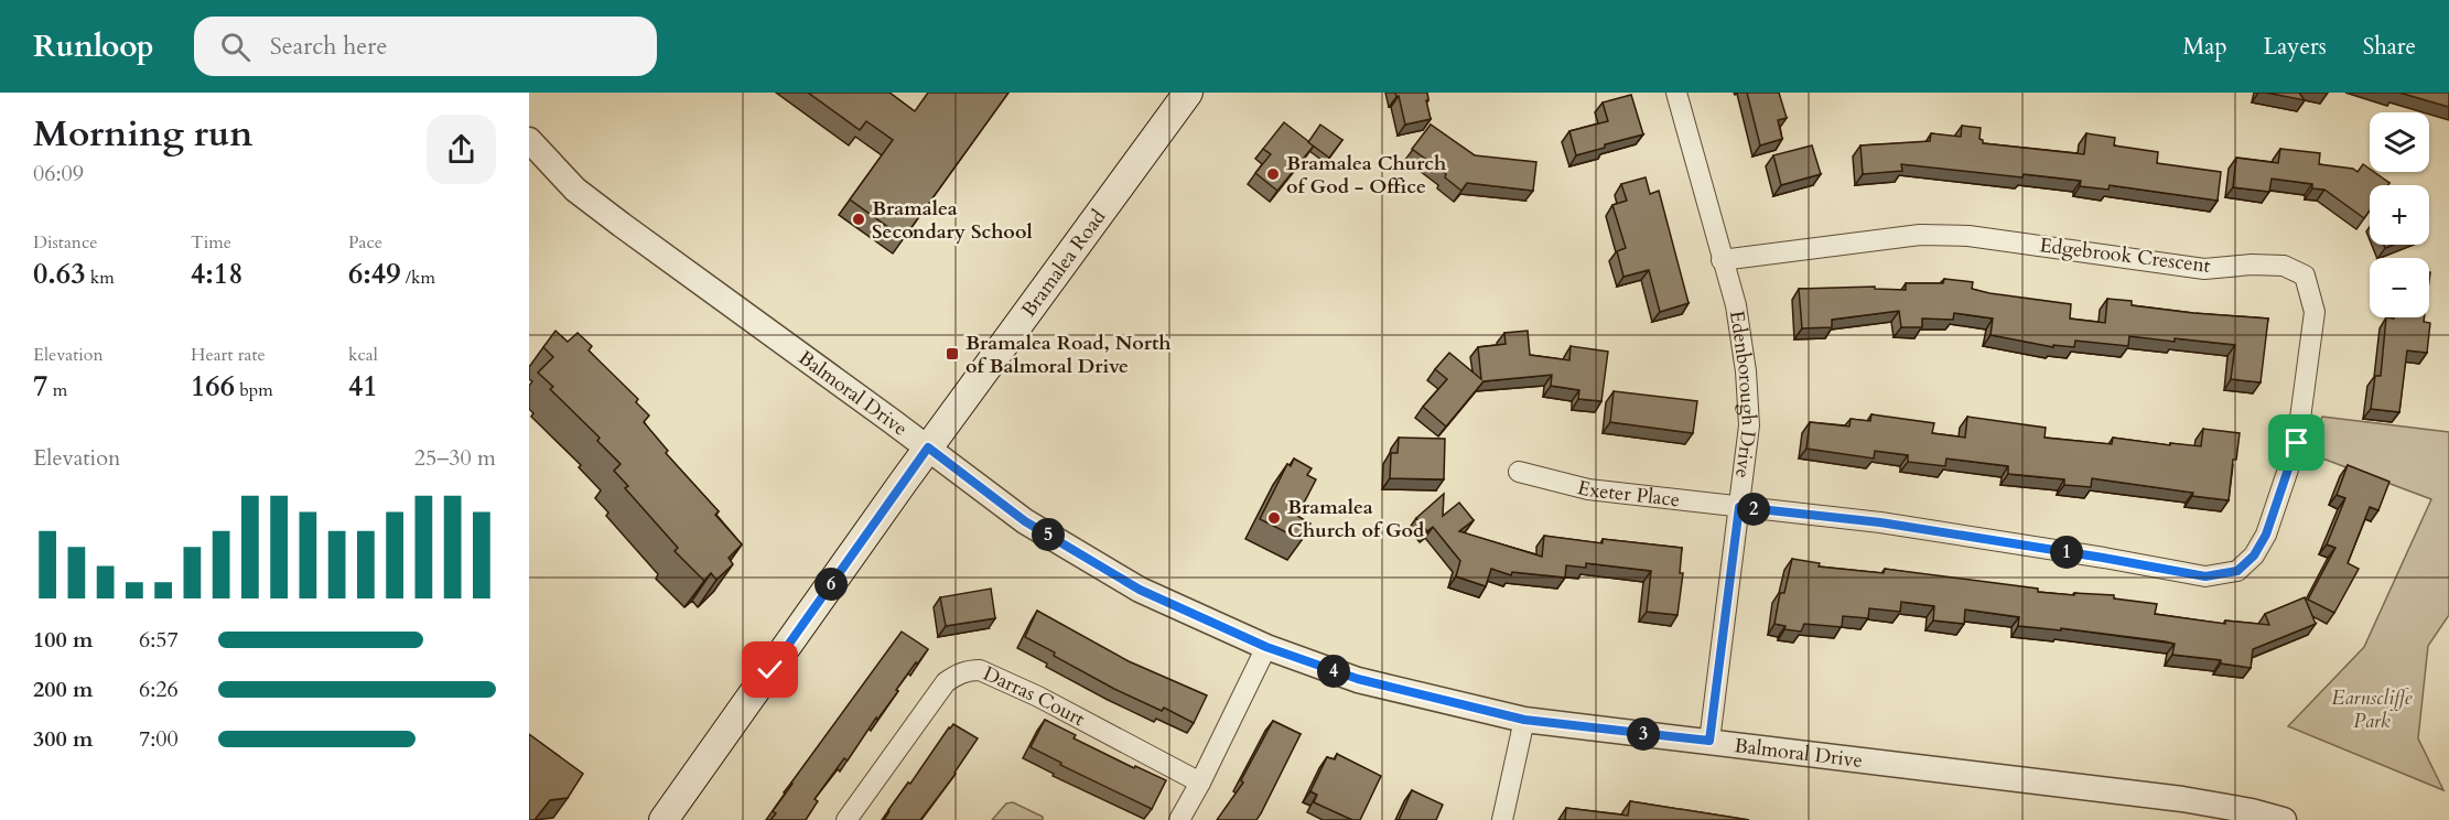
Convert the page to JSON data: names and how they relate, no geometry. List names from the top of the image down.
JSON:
{
  "streets": {
    "main road": ["Bramalea Road"],
    "street": [
      "Edgebrook Crescent",
      "Balmoral Drive",
      "Edenborough Drive",
      "Exeter Place",
      "Darras Court"
    ]
  },
  "crossings": [
    ["Edgebrook Crescent", "Edenborough Drive"],
    ["Edgebrook Crescent", "Exeter Place"],
    ["Bramalea Road", "Balmoral Drive"],
    ["Balmoral Drive", "Edenborough Drive"],
    ["Edenborough Drive", "Exeter Place"]
  ],
  "parks": ["Earnscliffe Park"],
  "places": {
    "other": ["Bramalea Church of God - Office", "Bramalea Secondary School", "Bramalea Church of God"],
    "transit": ["Bramalea Road, North of Balmoral Drive"]
  },
  "page": {
    "header": "Runloop",
    "search": "Search here",
    "nav": ["Map", "Layers", "Share"],
    "heading": ["Morning run", "06:09"],
    "map_buttons": ["+", "−"],
    "stats": [
      ["Distance", "0.63 km"],
      ["Time", "4:18"],
      ["Pace", "6:49 /km"],
      ["Elevation", "7 m"],
      ["Heart rate", "166 bpm"],
      ["kcal", "41"]
    ],
    "chart": ["Elevation", "25–30 m"],
    "pins": [
      "2",
      "5",
      "1",
      "6",
      "4",
      "3"
    ],
    "list": [
      {
        "name": "100 m",
        "note": "6:57"
      },
      {
        "name": "200 m",
        "note": "6:26"
      },
      {
        "name": "300 m",
        "note": "7:00"
      }
    ]
  }
}
